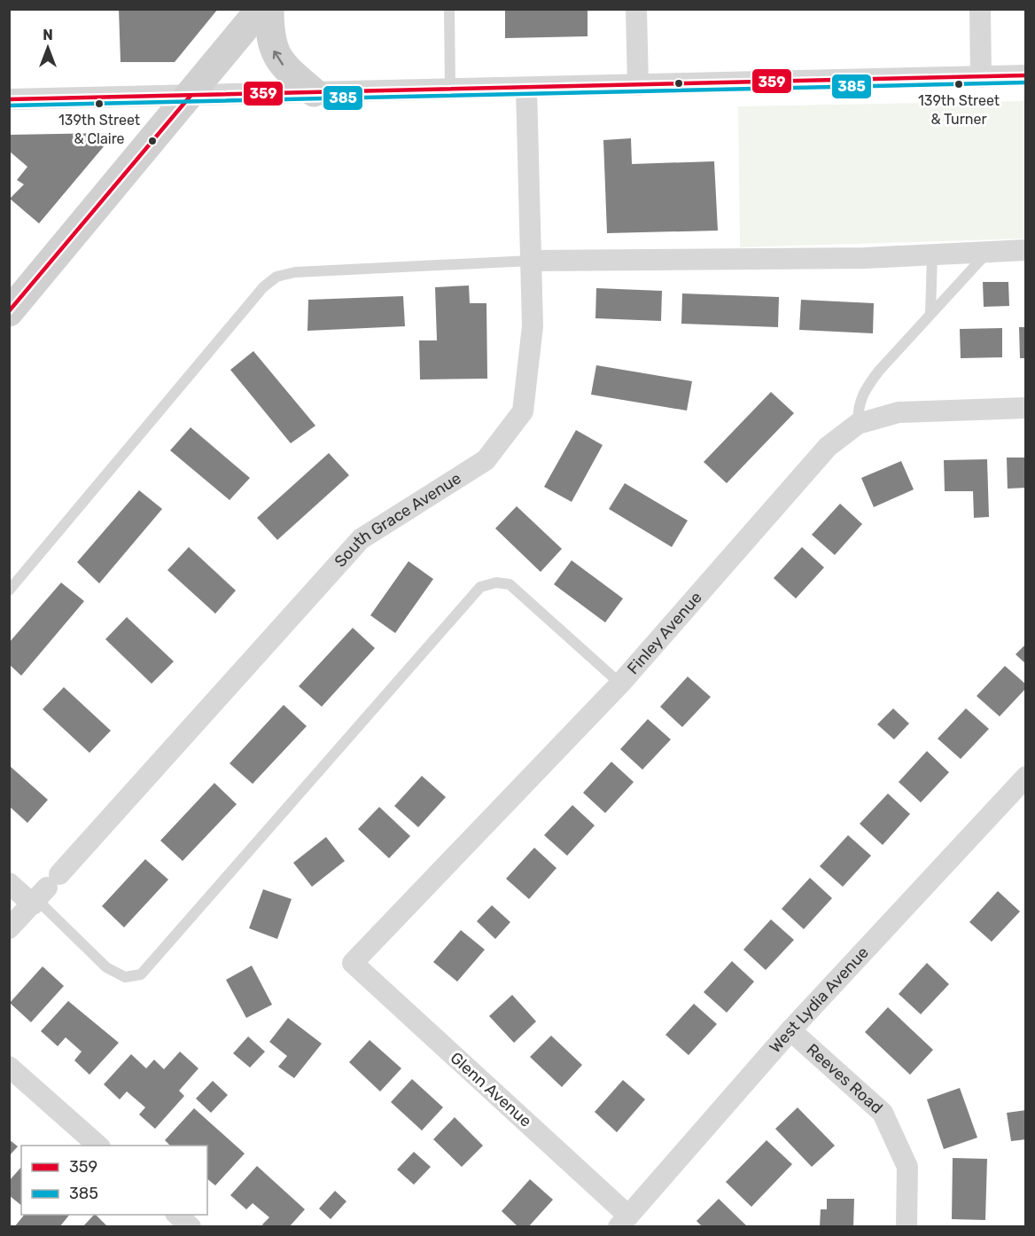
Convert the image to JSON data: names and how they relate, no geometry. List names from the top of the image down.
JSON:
{
  "streets": {
    "street": [
      "South Grace Avenue",
      "Finley Avenue",
      "West Lydia Avenue",
      "Reeves Road",
      "Glenn Avenue"
    ]
  },
  "crossings": [
    ["Finley Avenue", "Glenn Avenue"],
    ["West Lydia Avenue", "Reeves Road"],
    ["West Lydia Avenue", "Glenn Avenue"]
  ],
  "places": ["139th Street & Turner", "139th Street & Claire"],
  "lines": ["transit line 359", "transit line 385"],
  "legend": ["359", "385"],
  "north": "top"
}
